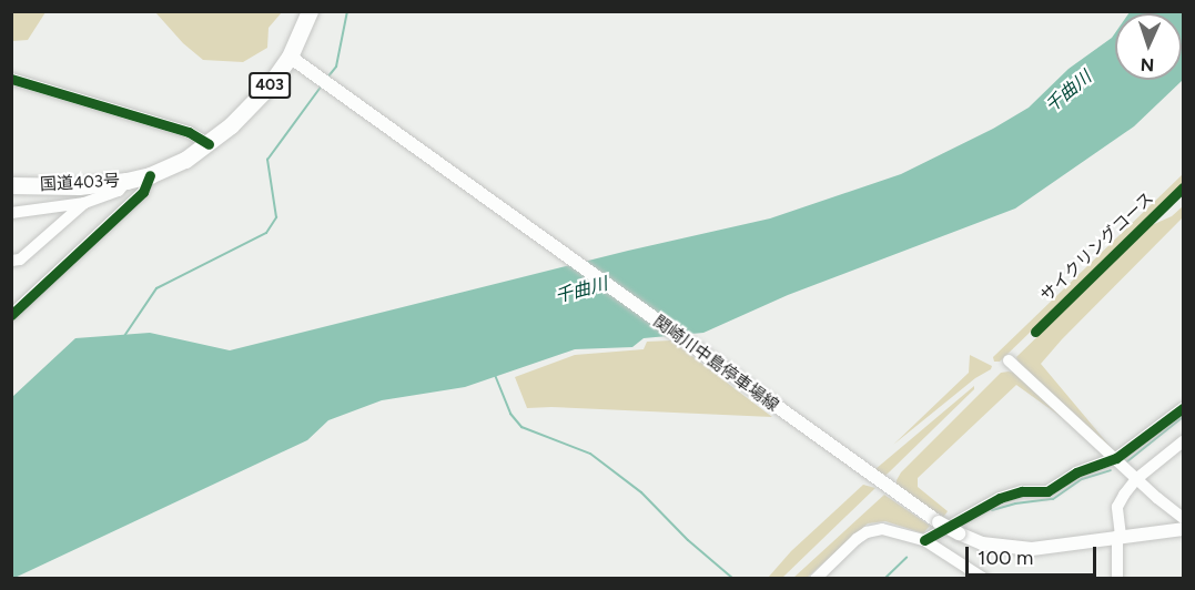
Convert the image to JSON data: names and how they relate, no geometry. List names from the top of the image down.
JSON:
{
  "streets": {
    "highway": ["403", "国道403号"],
    "main road": ["関崎川中島停車場線"],
    "cycle path": ["サイクリングコース"]
  },
  "crossings": [
    ["国道403号", "関崎川中島停車場線"]
  ],
  "water": ["千曲川"],
  "scale_bar": "100 m",
  "north": "bottom"
}
